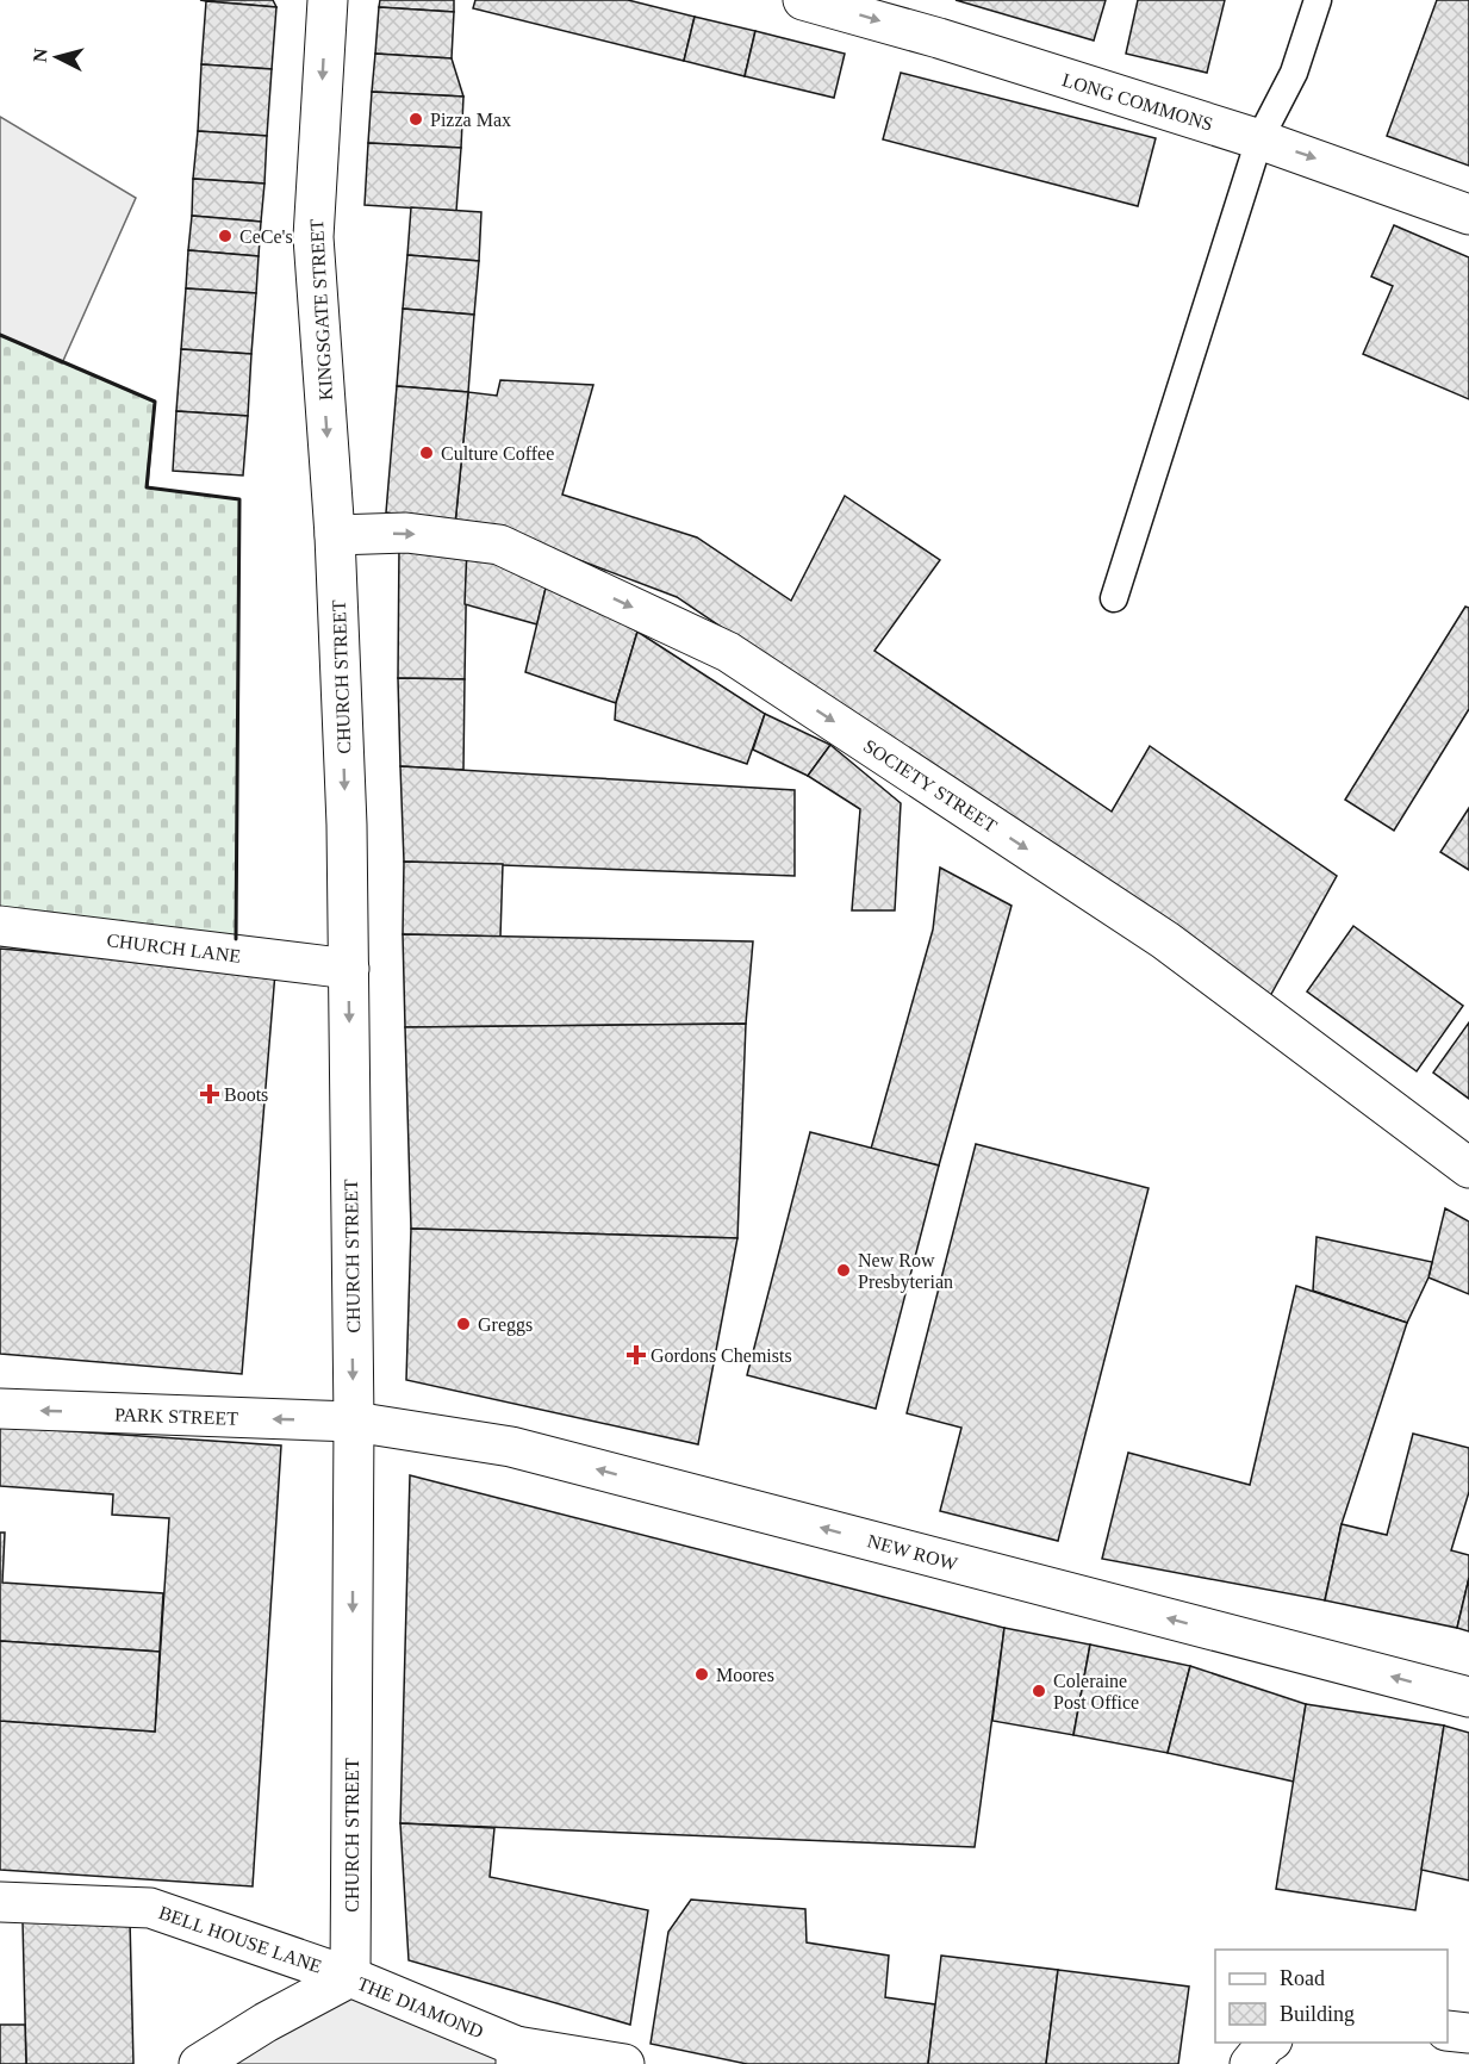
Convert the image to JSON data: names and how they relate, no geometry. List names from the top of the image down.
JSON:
{
  "streets": {
    "street": [
      "LONG COMMONS",
      "KINGSGATE STREET",
      "CHURCH STREET",
      "SOCIETY STREET",
      "CHURCH LANE",
      "PARK STREET",
      "NEW ROW",
      "BELL HOUSE LANE",
      "THE DIAMOND"
    ]
  },
  "crossings": [
    ["KINGSGATE STREET", "CHURCH STREET"],
    ["KINGSGATE STREET", "SOCIETY STREET"],
    ["CHURCH STREET", "SOCIETY STREET"],
    ["CHURCH STREET", "CHURCH LANE"],
    ["CHURCH STREET", "PARK STREET"],
    ["CHURCH STREET", "NEW ROW"],
    ["CHURCH STREET", "BELL HOUSE LANE"],
    ["CHURCH STREET", "THE DIAMOND"],
    ["PARK STREET", "NEW ROW"],
    ["BELL HOUSE LANE", "THE DIAMOND"]
  ],
  "one_way": [
    "LONG COMMONS",
    "KINGSGATE STREET",
    "CHURCH STREET",
    "SOCIETY STREET",
    "PARK STREET",
    "NEW ROW"
  ],
  "places": {
    "other": [
      "Pizza Max",
      "CeCe's",
      "Culture Coffee",
      "New Row Presbyterian",
      "Greggs",
      "Moores",
      "Coleraine Post Office"
    ],
    "health": ["Boots", "Gordons Chemists"]
  },
  "legend": ["Road", "Building"],
  "north": "left"
}
